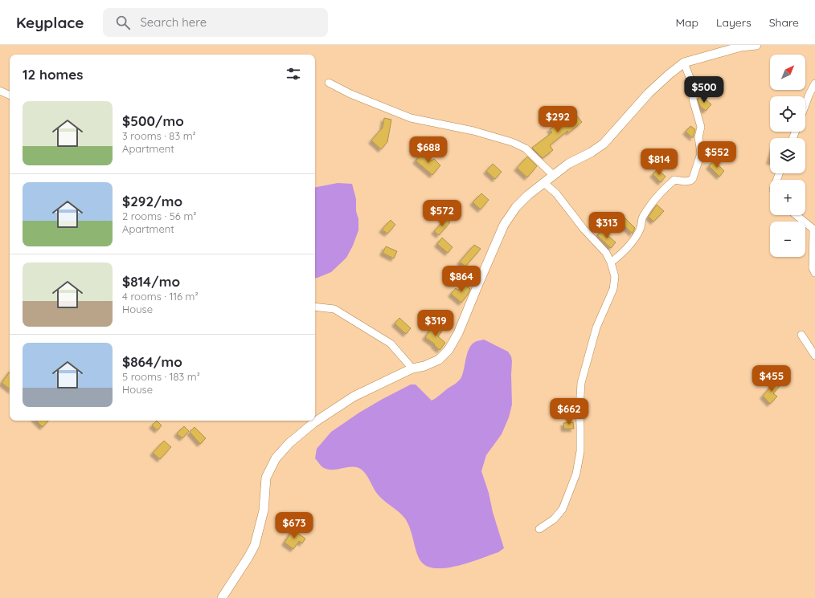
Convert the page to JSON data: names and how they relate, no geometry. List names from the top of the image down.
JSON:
{
  "north": "top right",
  "page": {
    "header": "Keyplace",
    "search": "Search here",
    "nav": ["Map", "Layers", "Share"],
    "map_buttons": ["+", "−"],
    "heading": "12 homes",
    "price": [
      "$500",
      "$292",
      "$688",
      "$552",
      "$814",
      "$572",
      "$313",
      "$864",
      "$319",
      "$455",
      "$662",
      "$673"
    ],
    "list": [
      {
        "name": "$500/mo",
        "note": "3 rooms · 83 m² · Apartment"
      },
      {
        "name": "$292/mo",
        "note": "2 rooms · 56 m² · Apartment"
      },
      {
        "name": "$814/mo",
        "note": "4 rooms · 116 m² · House"
      },
      {
        "name": "$864/mo",
        "note": "5 rooms · 183 m² · House"
      }
    ]
  }
}
